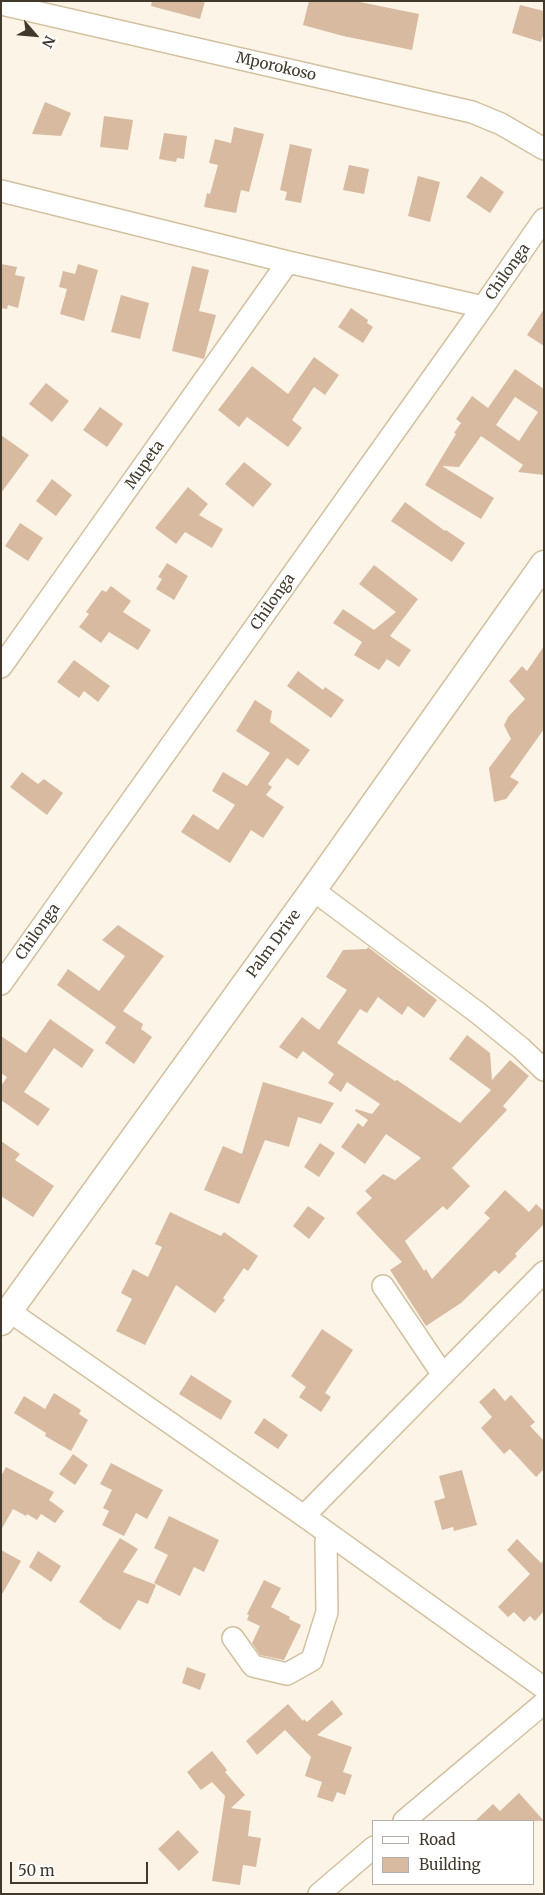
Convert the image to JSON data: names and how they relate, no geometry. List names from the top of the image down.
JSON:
{
  "streets": {
    "street": [
      "Mporokoso",
      "Chilonga",
      "Mupeta",
      "Palm Drive"
    ]
  },
  "legend": ["Road", "Building"],
  "scale_bar": "50 m",
  "north": "bottom right"
}
